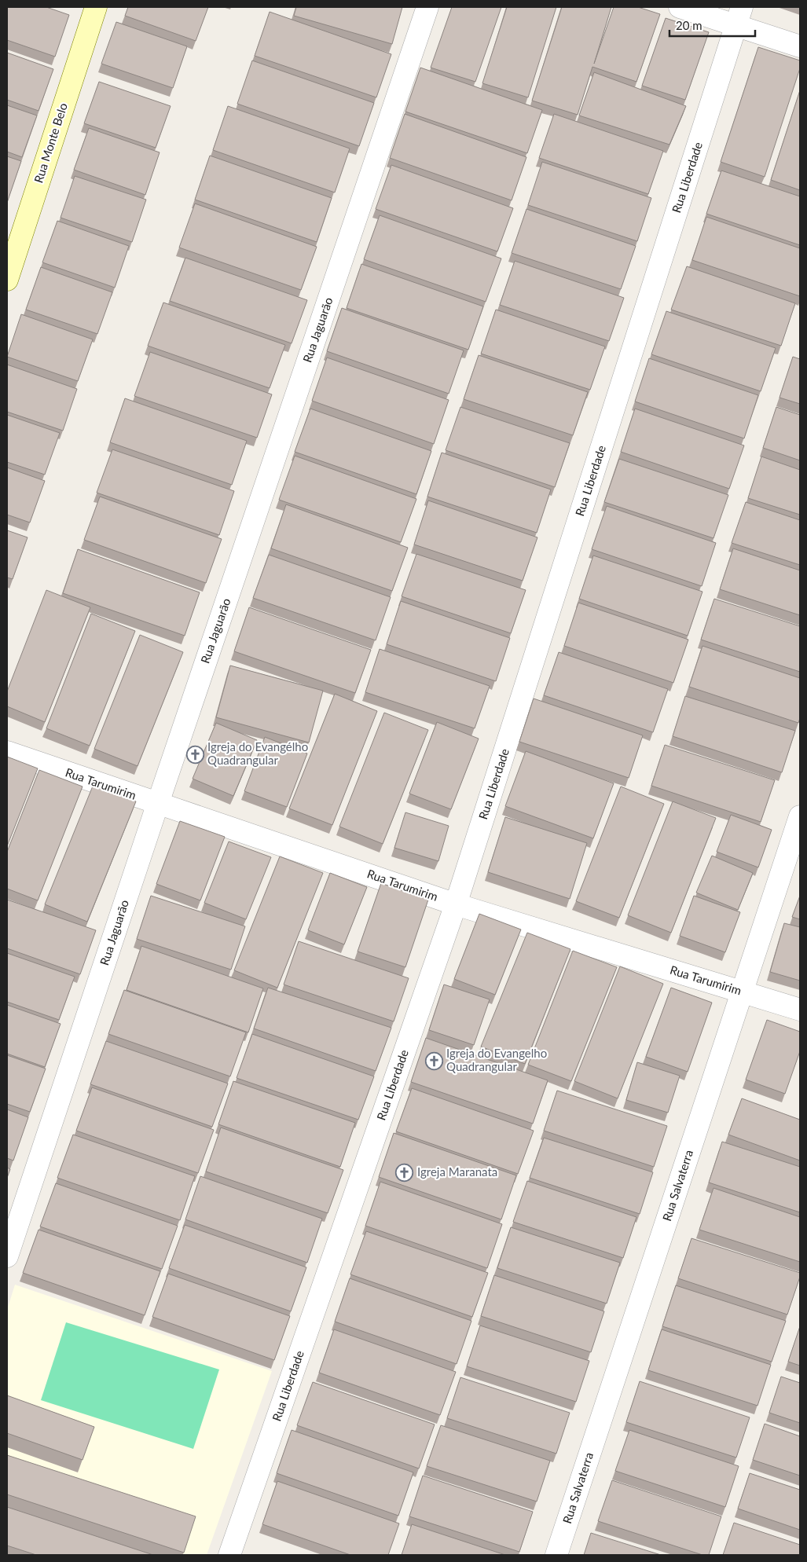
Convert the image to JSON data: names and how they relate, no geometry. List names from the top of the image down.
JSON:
{
  "streets": {
    "street": [
      "Rua Monte Belo",
      "Rua Liberdade",
      "Rua Jaguarão",
      "Rua Tarumirim",
      "Rua Salvaterra"
    ]
  },
  "crossings": [
    ["Rua Liberdade", "Rua Tarumirim"],
    ["Rua Jaguarão", "Rua Tarumirim"],
    ["Rua Tarumirim", "Rua Salvaterra"]
  ],
  "places": {
    "church": ["Igreja do Evangélho Quadrangular", "Igreja do Evangelho Quadrangular", "Igreja Maranata"]
  },
  "scale_bar": "20 m"
}
